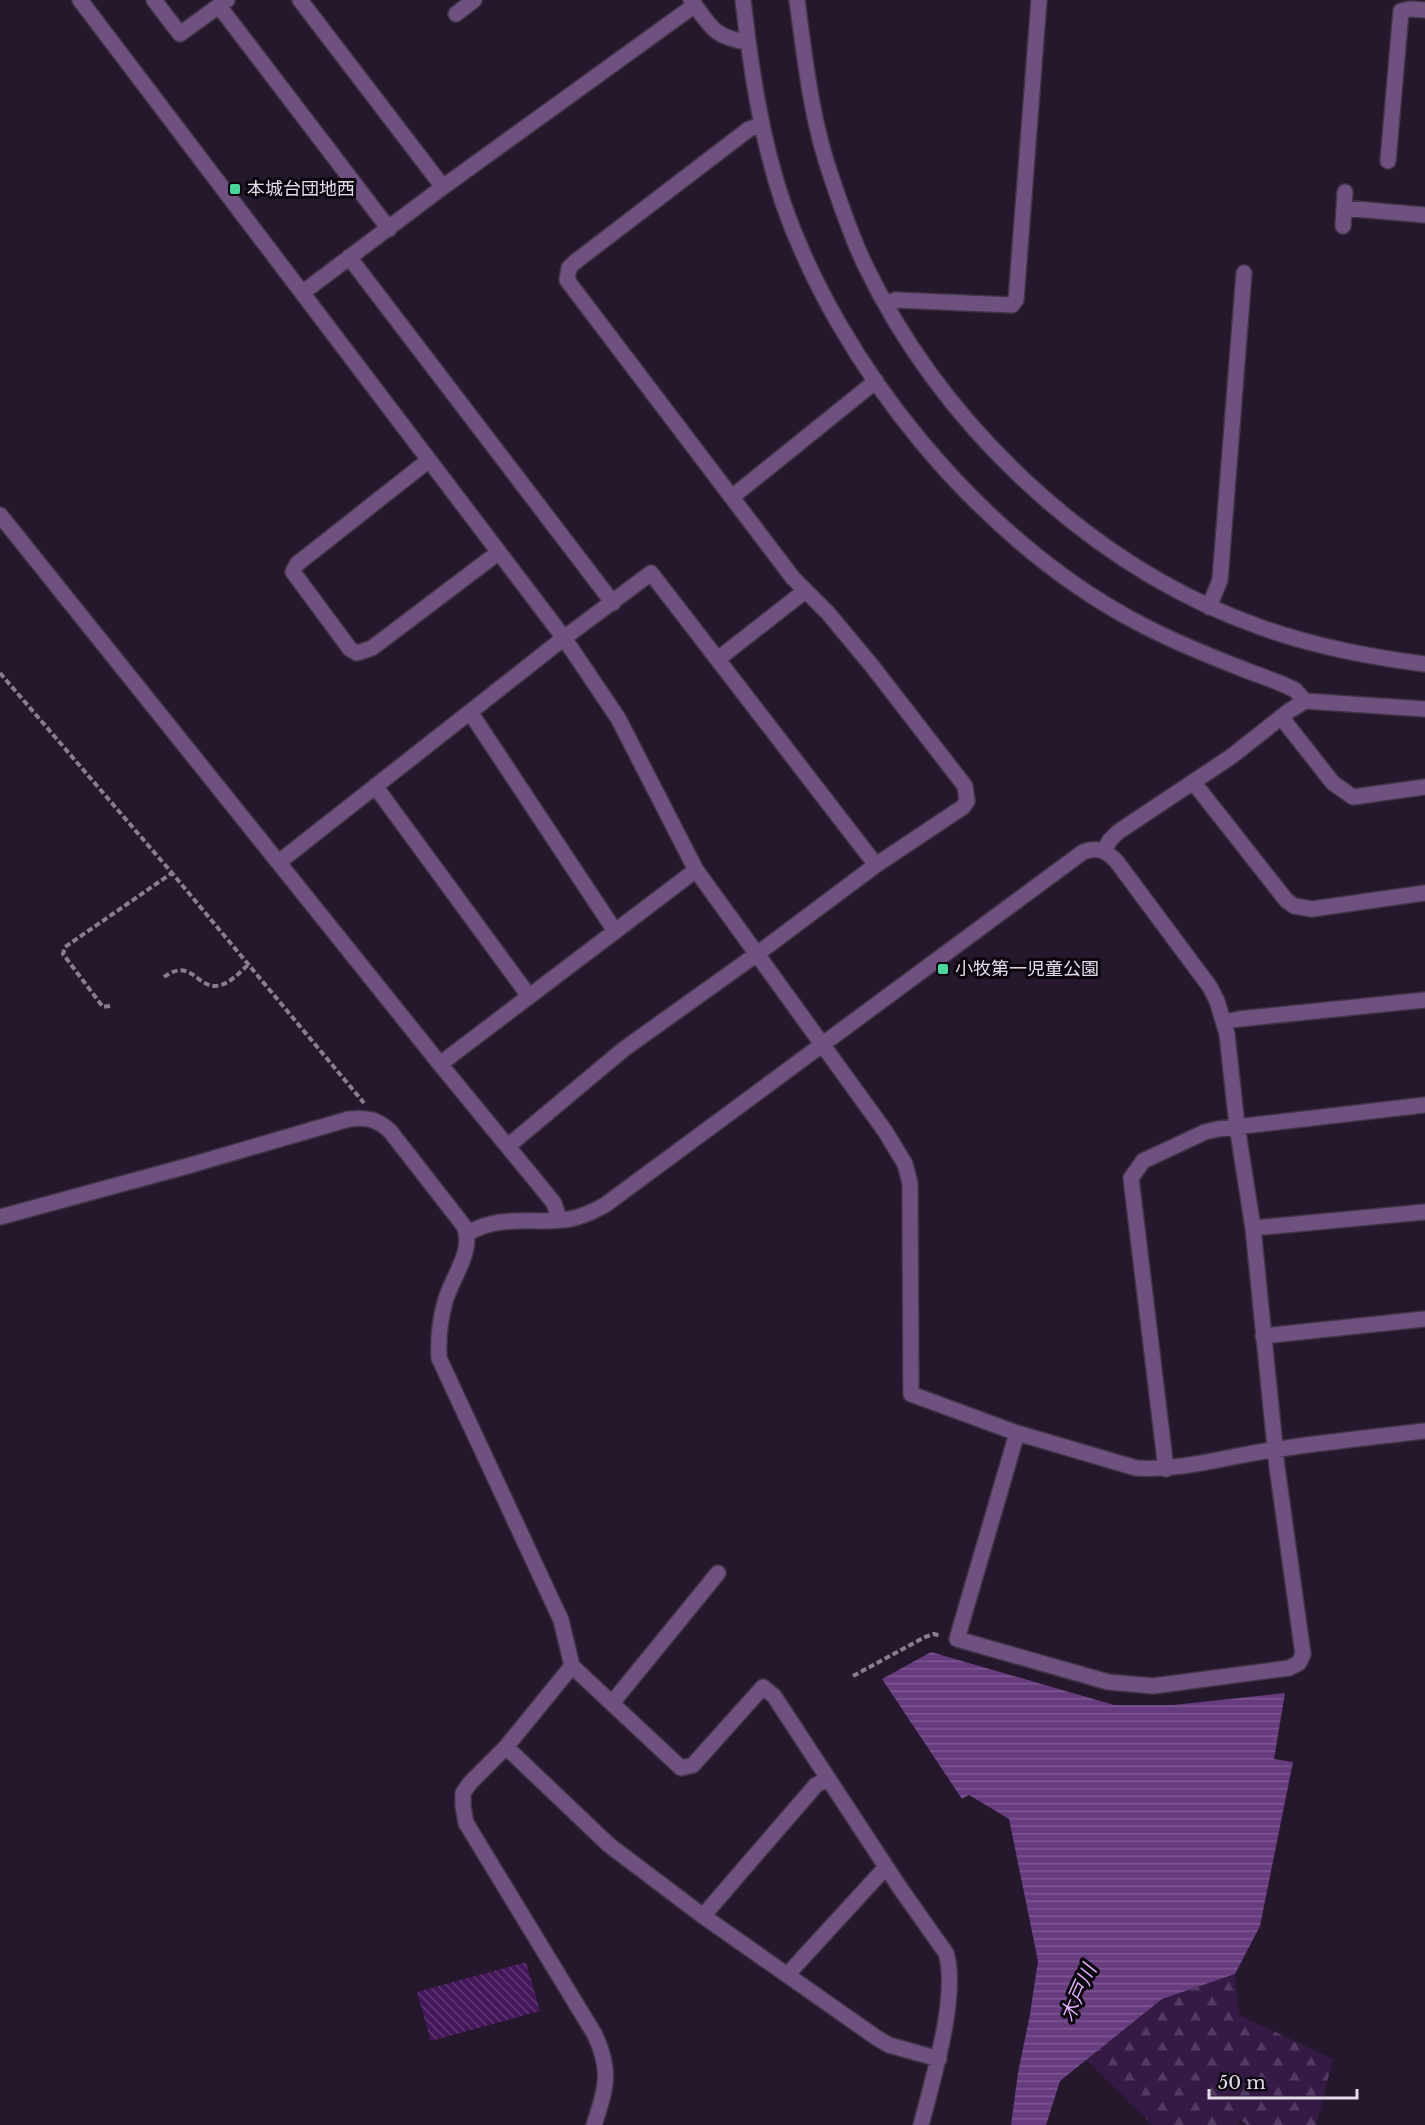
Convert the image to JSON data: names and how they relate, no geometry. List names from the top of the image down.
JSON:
{
  "water": ["木戸川"],
  "places": {
    "transit": ["本城台団地西", "小牧第一児童公園"]
  },
  "scale_bar": "50 m"
}
